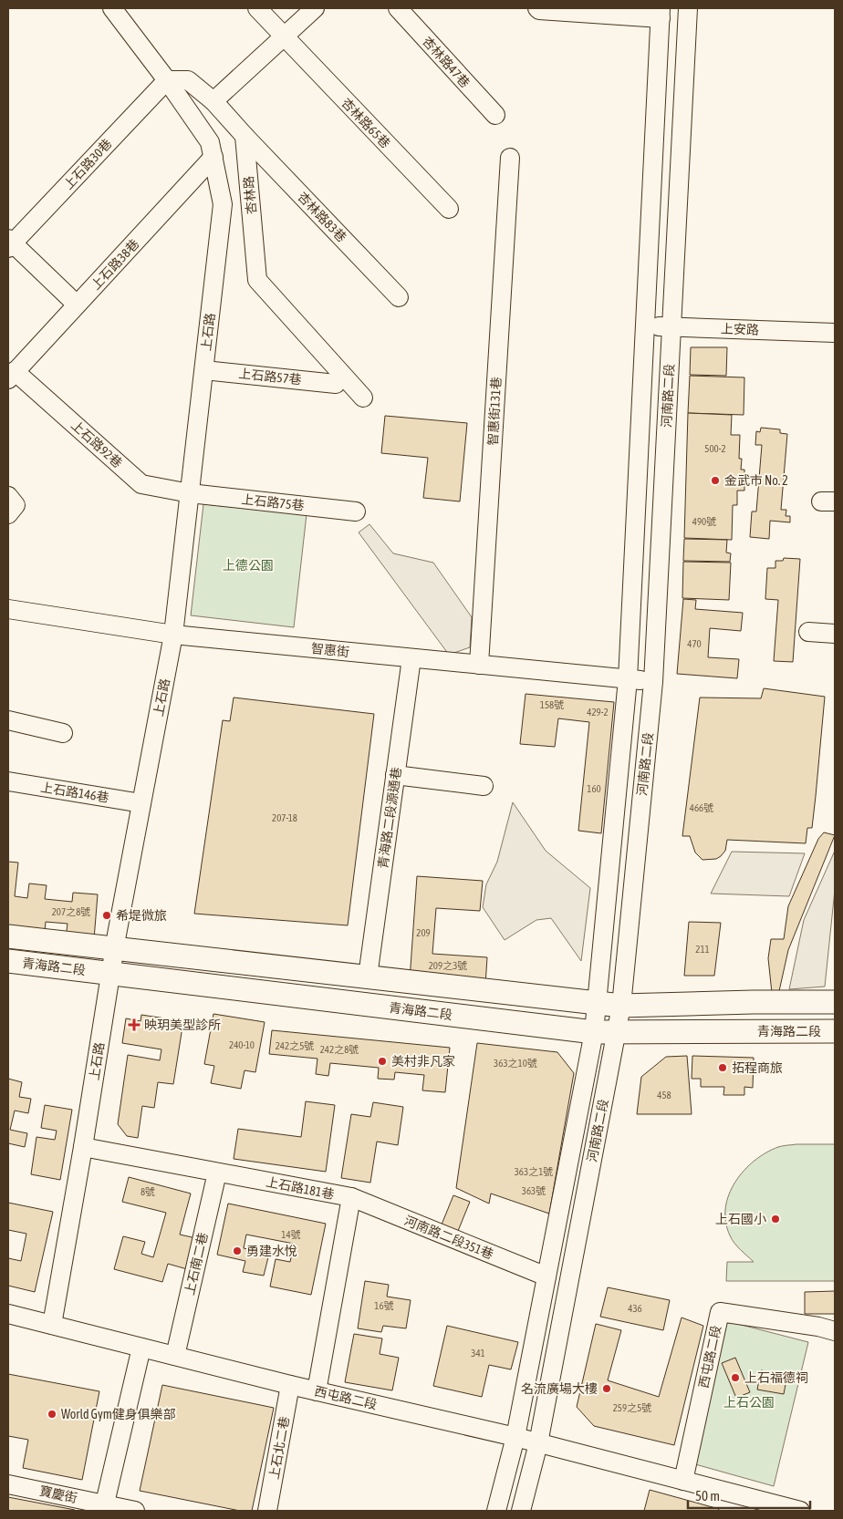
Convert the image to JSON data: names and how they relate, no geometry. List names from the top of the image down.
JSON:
{
  "streets": {
    "main road": ["青海路二段"],
    "street": [
      "杏林路47巷",
      "杏林路65巷",
      "上石路30巷",
      "杏林路",
      "杏林路83巷",
      "上石路38巷",
      "上安路",
      "上石路",
      "上石路57巷",
      "河南路二段",
      "智惠街131巷",
      "上石路92巷",
      "上石路75巷",
      "智惠街",
      "上石路146巷",
      "青海路二段源通巷",
      "上石路181巷",
      "河南路二段351巷",
      "上石南二巷",
      "西屯路二段",
      "上石北二巷",
      "寶慶街"
    ]
  },
  "crossings": [
    ["上石路30巷", "上石路"],
    ["杏林路", "杏林路83巷"],
    ["上石路38巷", "上石路"],
    ["上石路38巷", "上石路92巷"],
    ["上安路", "河南路二段"],
    ["上石路", "上石路57巷"],
    ["上石路", "上石路92巷"],
    ["上石路", "上石路75巷"],
    ["上石路", "智惠街"],
    ["上石路", "上石路146巷"],
    ["上石路", "青海路二段"],
    ["上石路", "上石路181巷"],
    ["上石路", "西屯路二段"],
    ["河南路二段", "智惠街"],
    ["河南路二段", "青海路二段"],
    ["河南路二段", "河南路二段351巷"],
    ["河南路二段", "西屯路二段"],
    ["智惠街131巷", "智惠街"],
    ["上石路92巷", "上石路75巷"],
    ["智惠街", "青海路二段源通巷"],
    ["青海路二段源通巷", "青海路二段"],
    ["上石路181巷", "河南路二段351巷"],
    ["上石路181巷", "上石南二巷"],
    ["上石路181巷", "西屯路二段"],
    ["上石南二巷", "西屯路二段"],
    ["西屯路二段", "上石北二巷"]
  ],
  "parks": ["上德公園", "上石公園"],
  "places": {
    "other": [
      "金武市 No. 2",
      "希堤微旅",
      "美村非凡家",
      "拓程商旅",
      "上石國小",
      "勇建水悅",
      "上石福德祠",
      "名流廣場大樓",
      "World Gym健身俱樂部"
    ],
    "health": ["映玥美型診所"]
  },
  "house_numbers": [
    "500-2",
    "490號",
    "470",
    "158號",
    "429-2",
    "160",
    "466號",
    "207-18",
    "207之8號",
    "209",
    "211",
    "209之3號",
    "240-10",
    "242之5號",
    "242之8號",
    "363之10號",
    "458",
    "363之1號",
    "363號",
    "8號",
    "14號",
    "16號",
    "436",
    "341",
    "259之5號"
  ],
  "scale_bar": "50 m"
}
